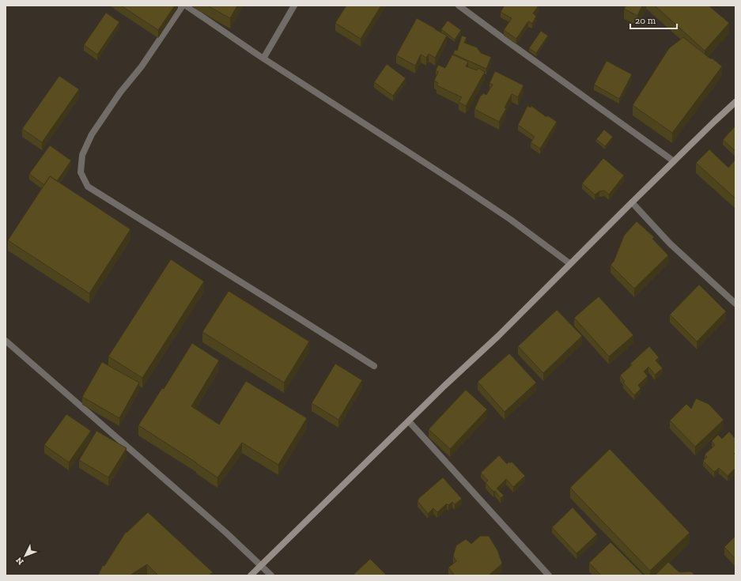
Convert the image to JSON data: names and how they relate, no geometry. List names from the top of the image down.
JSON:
{
  "scale_bar": "20 m",
  "north": "bottom left"
}
